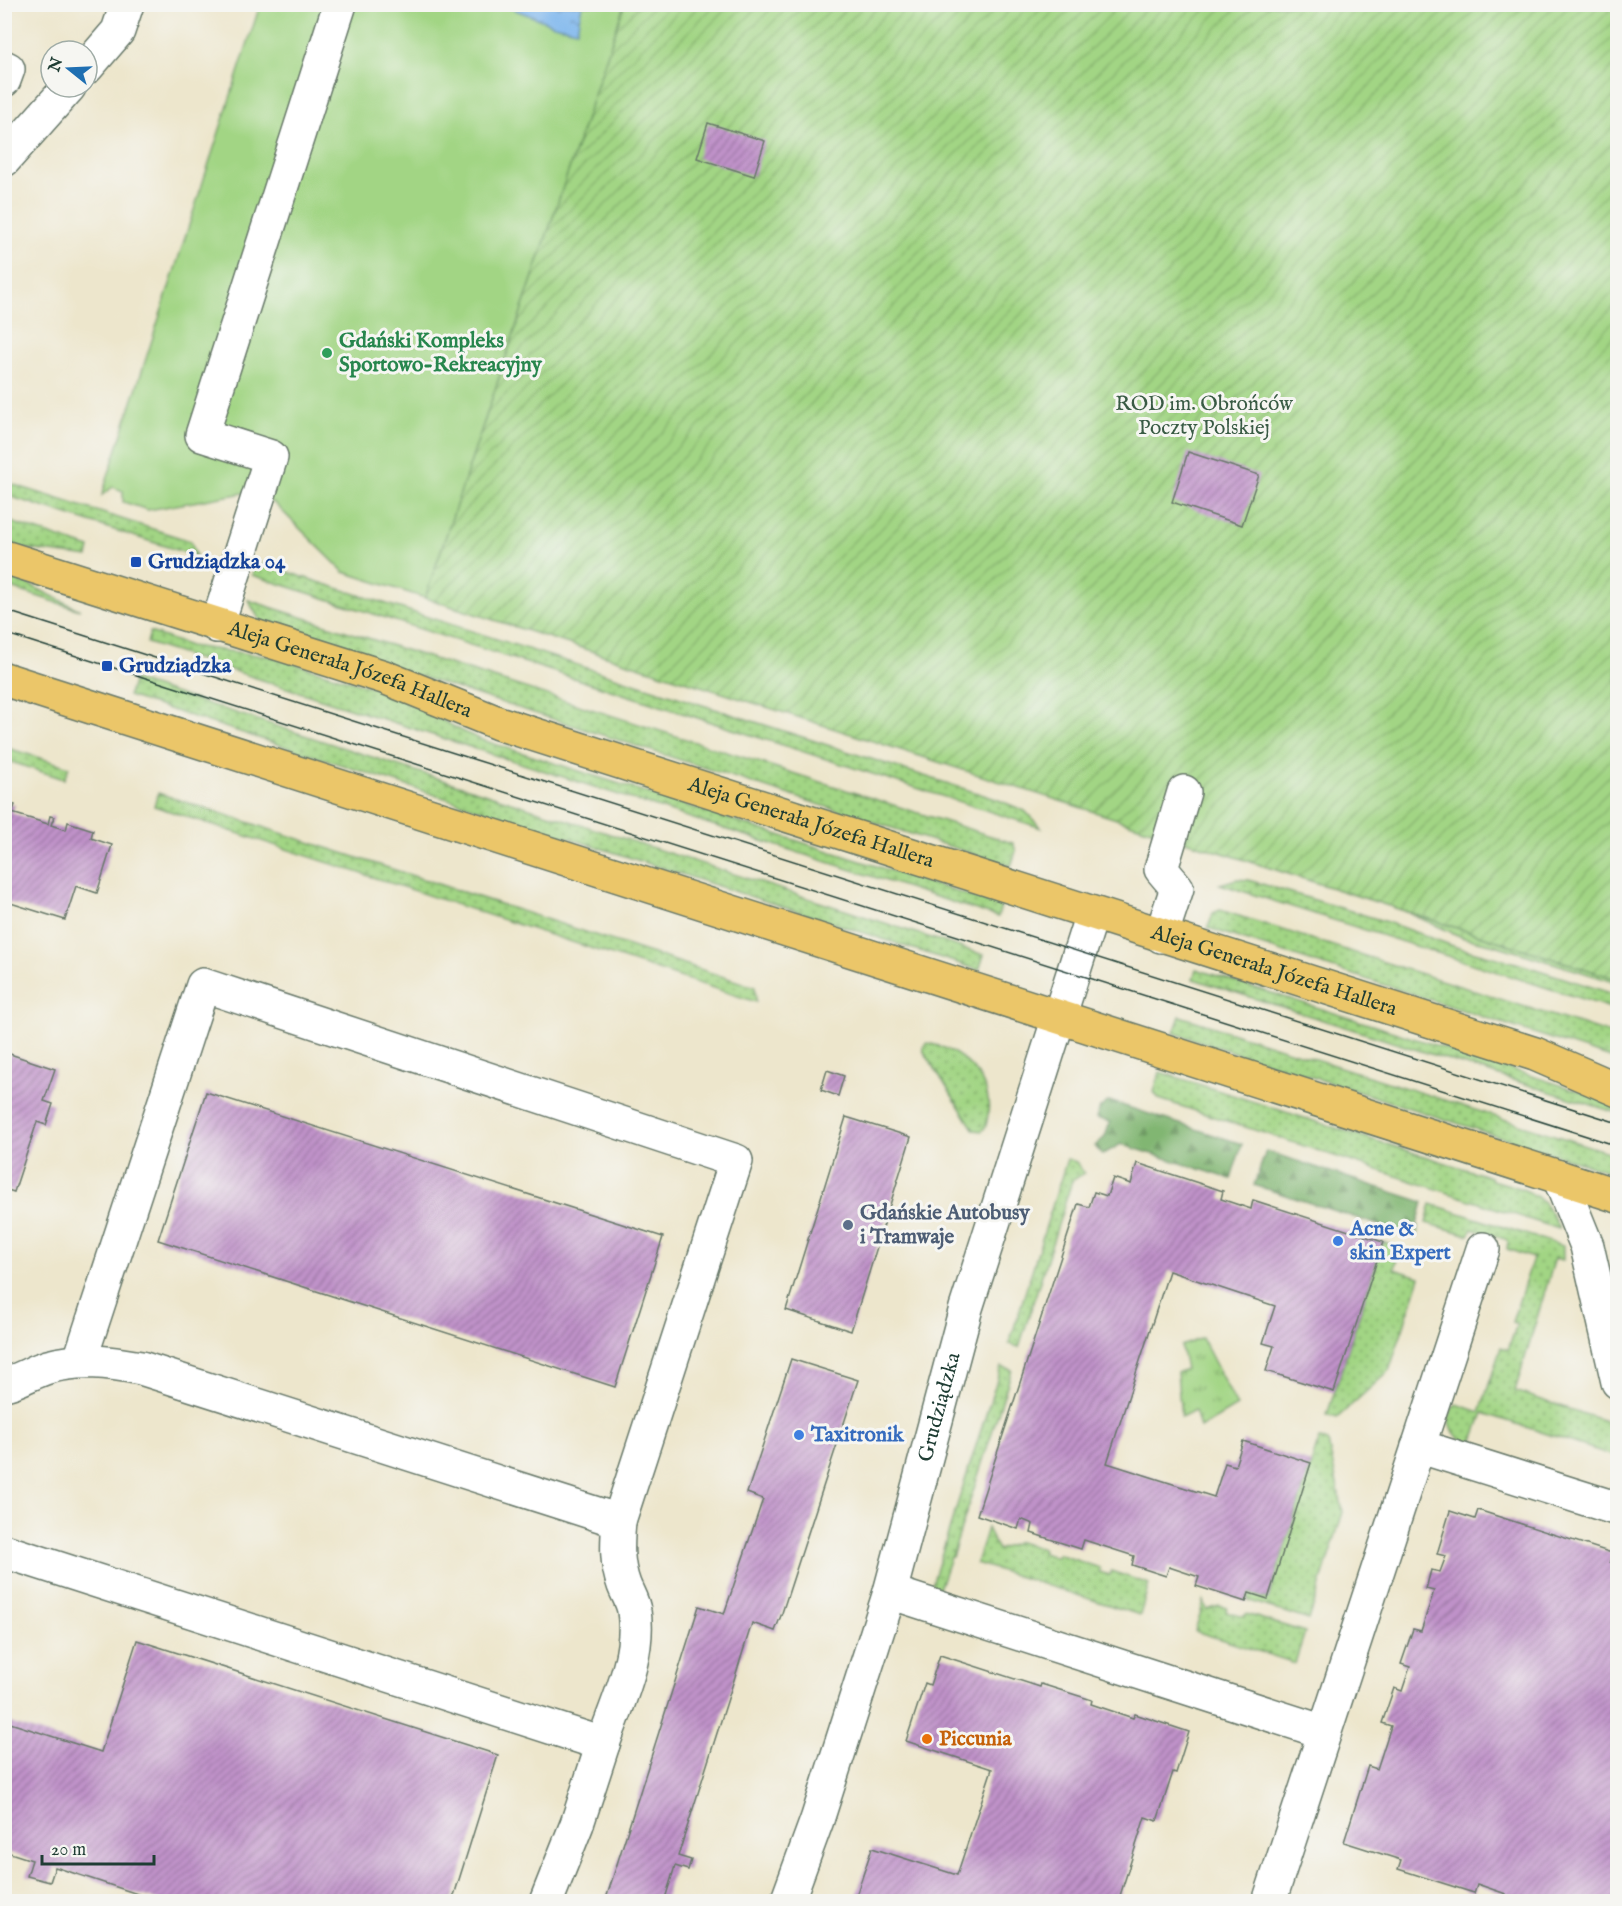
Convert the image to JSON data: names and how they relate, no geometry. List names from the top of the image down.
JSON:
{
  "streets": {
    "main road": ["Aleja Generała Józefa Hallera"],
    "street": ["Grudziądzka"]
  },
  "crossings": [
    ["Aleja Generała Józefa Hallera", "Grudziądzka"]
  ],
  "parks": ["ROD im. Obrońców Poczty Polskiej"],
  "places": {
    "other": [
      "Gdański Kompleks Sportowo-Rekreacyjny",
      "Gdańskie Autobusy i Tramwaje",
      "Acne & skin Expert",
      "Taxitronik",
      "Piccunia"
    ],
    "transit": ["Grudziądzka 04", "Grudziądzka"]
  },
  "scale_bar": "20 m",
  "north": "left"
}
